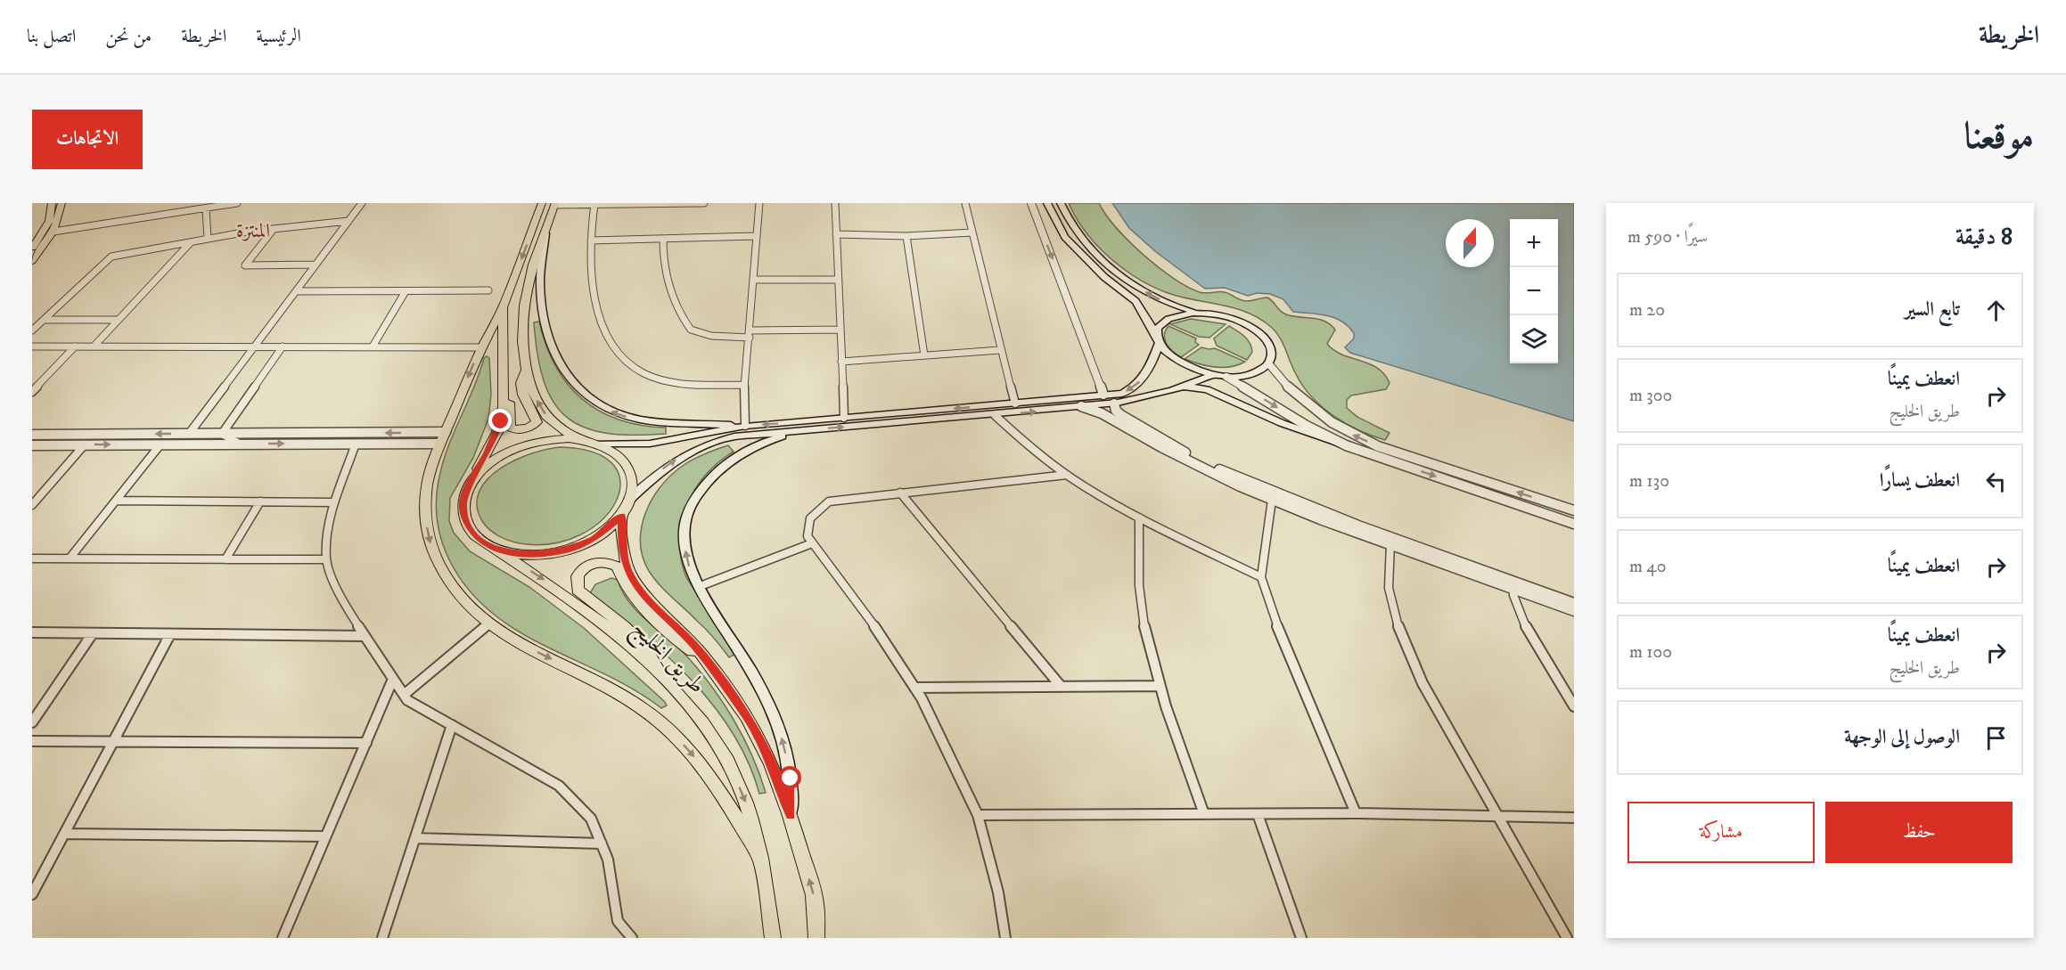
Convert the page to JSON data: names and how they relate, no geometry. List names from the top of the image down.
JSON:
{
  "streets": {
    "main road": ["طريق الخليج"]
  },
  "districts": ["المنتزة"],
  "north": "top",
  "page": {
    "header": "الخريطة",
    "nav": [
      "الرئيسية",
      "الخريطة",
      "من نحن",
      "اتصل بنا"
    ],
    "title": "موقعنا",
    "buttons": [
      "الاتجاهات",
      ["حفظ", "مشاركة"]
    ],
    "heading": ["8 دقيقة", "سيرًا · 590 m"],
    "map_buttons": ["+", "−"],
    "list": [
      ["تابع السير", "20 m"],
      ["انعطف يمينًا", "طريق الخليج", "300 m"],
      ["انعطف يسارًا", "130 m"],
      ["انعطف يمينًا", "40 m"],
      ["انعطف يمينًا", "طريق الخليج", "100 m"],
      "الوصول إلى الوجهة"
    ]
  }
}
